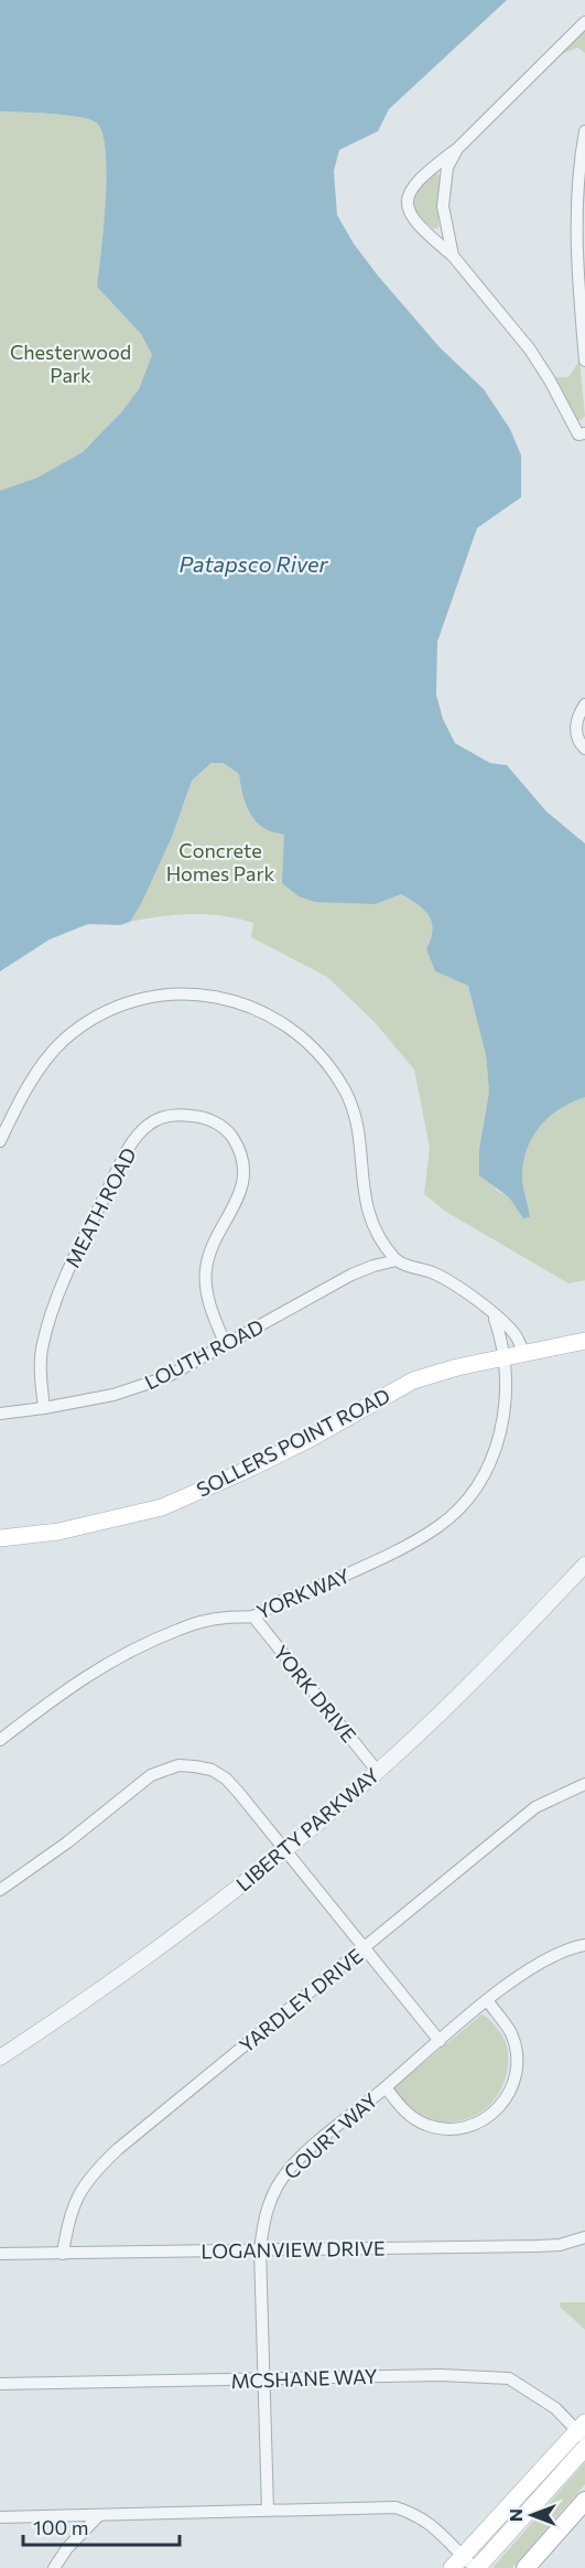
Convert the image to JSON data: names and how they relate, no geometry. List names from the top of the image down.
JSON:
{
  "streets": {
    "main road": ["SOLLERS POINT ROAD"],
    "street": [
      "MEATH ROAD",
      "LOUTH ROAD",
      "YORKWAY",
      "YORK DRIVE",
      "LIBERTY PARKWAY",
      "YARDLEY DRIVE",
      "COURT WAY",
      "LOGANVIEW DRIVE",
      "MCSHANE WAY"
    ]
  },
  "crossings": [
    ["MEATH ROAD", "LOUTH ROAD"],
    ["SOLLERS POINT ROAD", "YORKWAY"],
    ["YORKWAY", "YORK DRIVE"],
    ["YORK DRIVE", "LIBERTY PARKWAY"],
    ["YARDLEY DRIVE", "LOGANVIEW DRIVE"],
    ["COURT WAY", "LOGANVIEW DRIVE"],
    ["COURT WAY", "MCSHANE WAY"]
  ],
  "water": ["Patapsco River"],
  "parks": ["Chesterwood Park", "Concrete Homes Park"],
  "scale_bar": "100 m",
  "north": "left"
}
